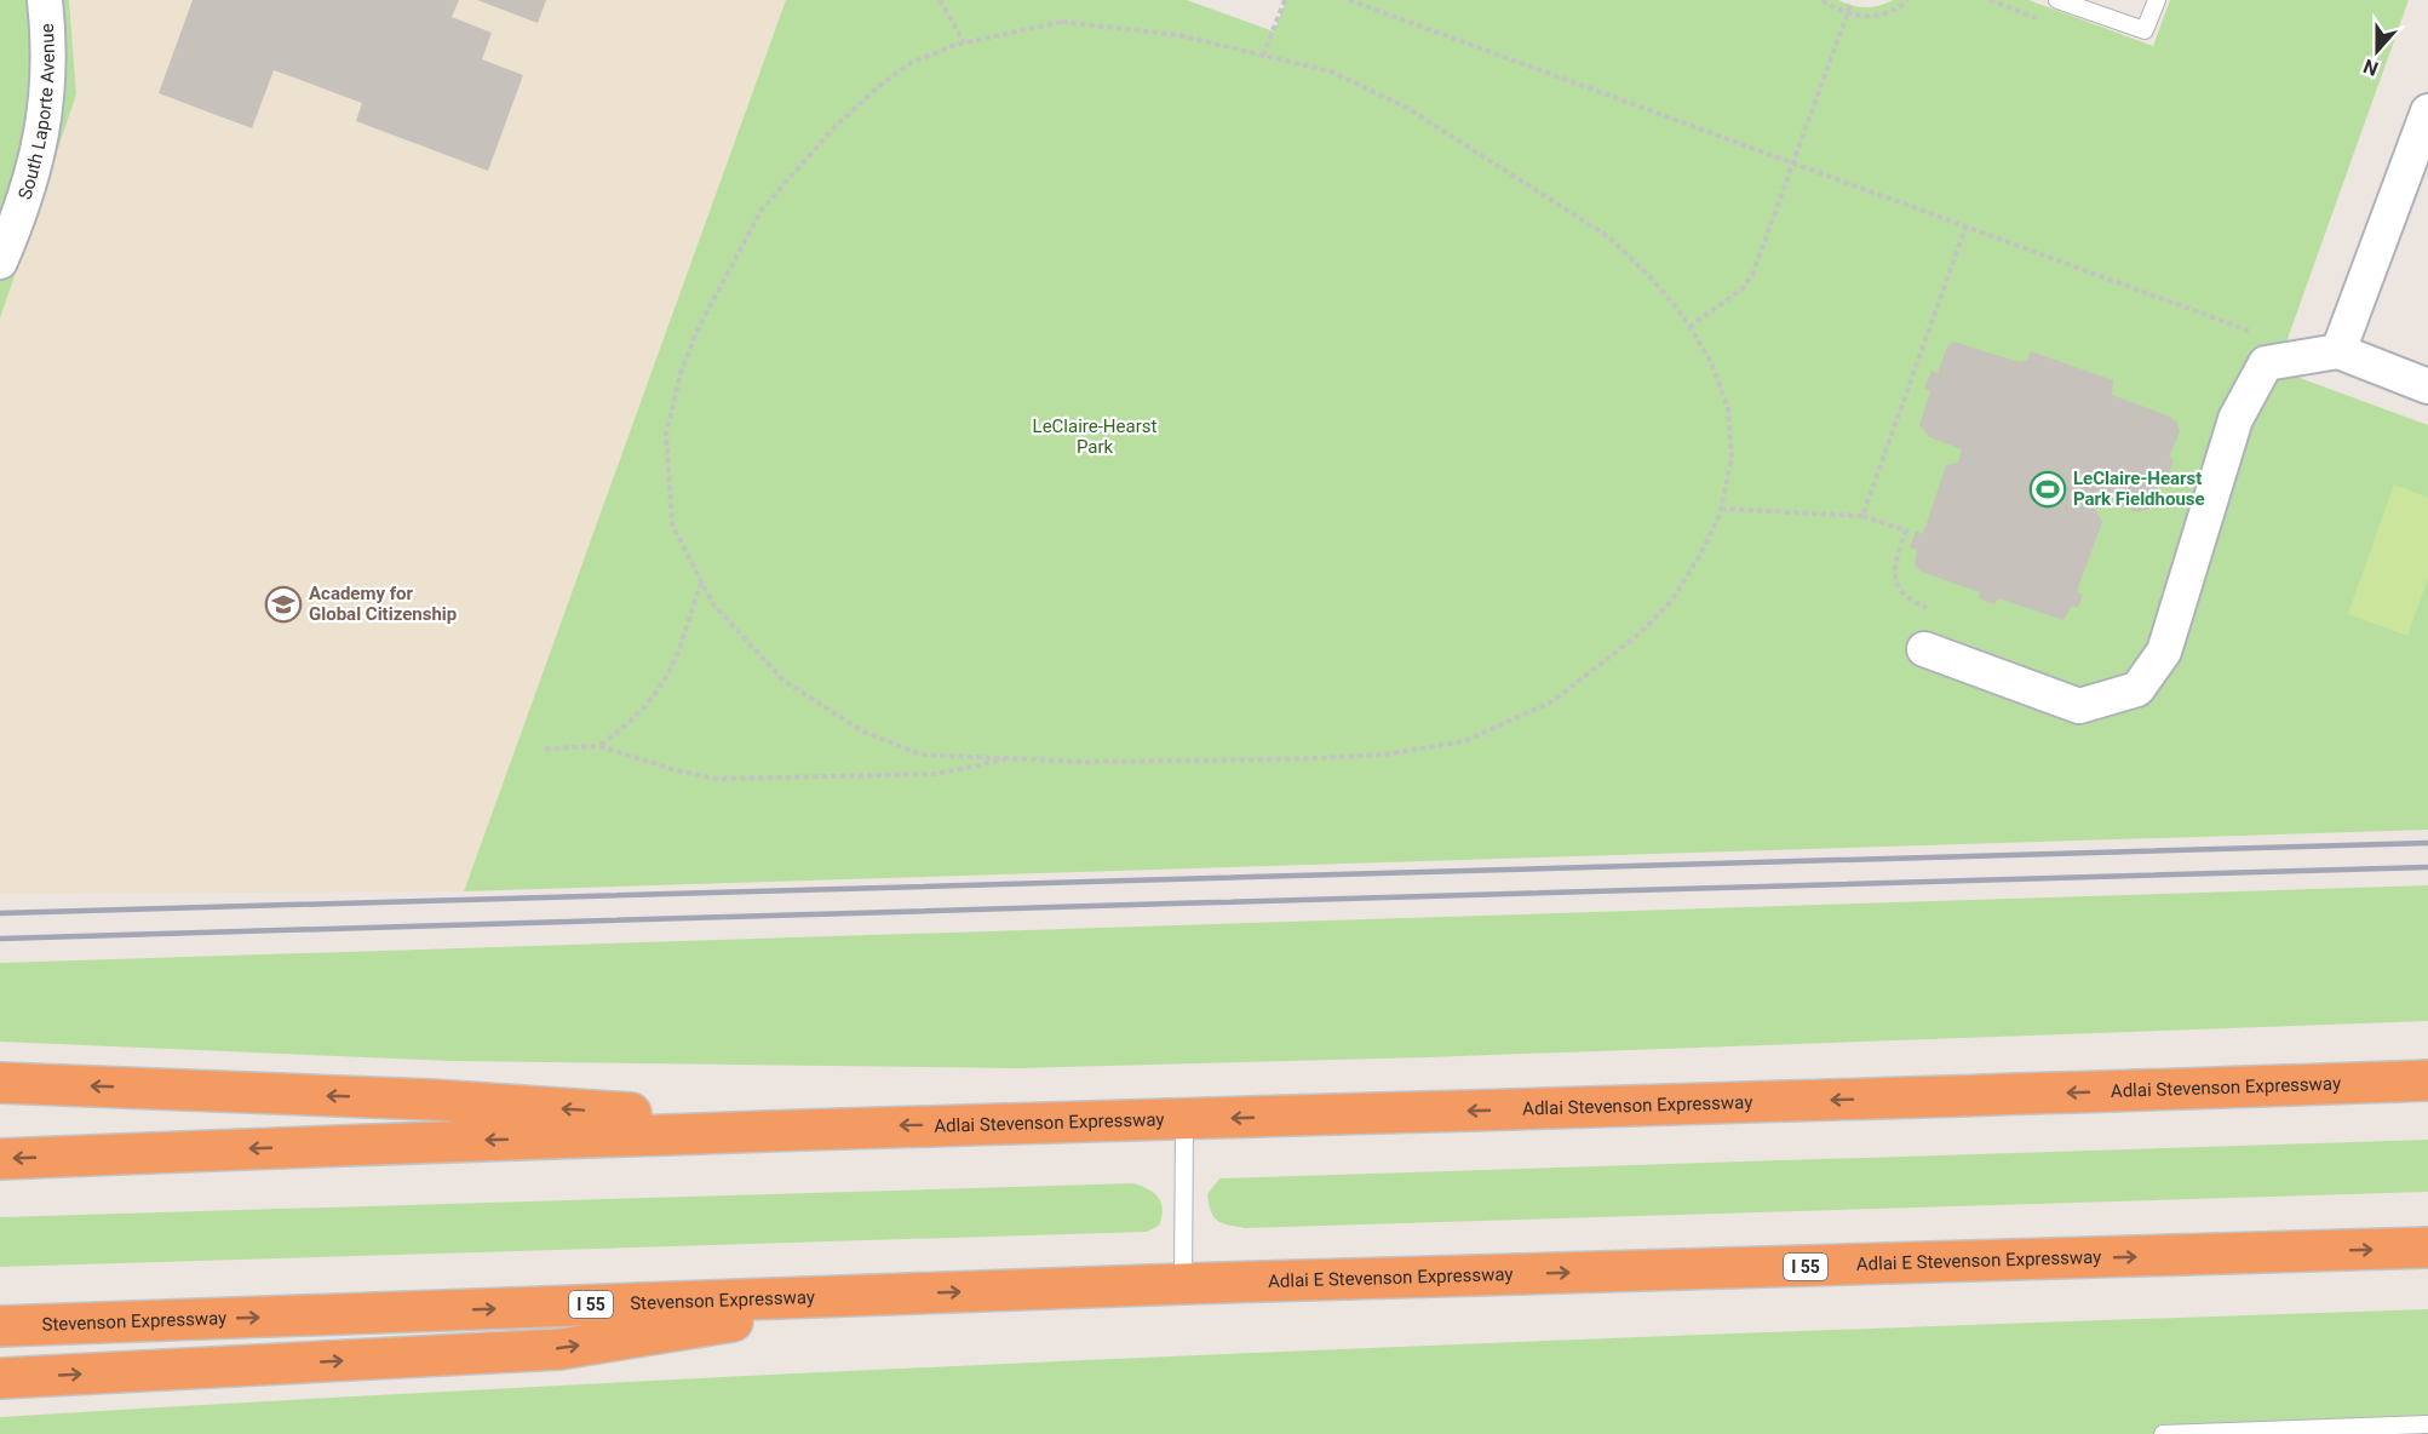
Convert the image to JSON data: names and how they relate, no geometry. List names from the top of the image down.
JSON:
{
  "streets": {
    "highway": [
      "Adlai Stevenson Expressway",
      "Adlai E Stevenson Expressway",
      "I 55",
      "Stevenson Expressway"
    ],
    "street": ["South Laporte Avenue"]
  },
  "crossings": [
    ["Adlai E Stevenson Expressway", "Stevenson Expressway"]
  ],
  "one_way": ["Adlai Stevenson Expressway", "Adlai E Stevenson Expressway"],
  "parks": ["LeClaire-Hearst Park"],
  "places": {
    "sports": ["LeClaire-Hearst Park Fieldhouse"],
    "school or university": ["Academy for Global Citizenship"]
  },
  "north": "bottom"
}
